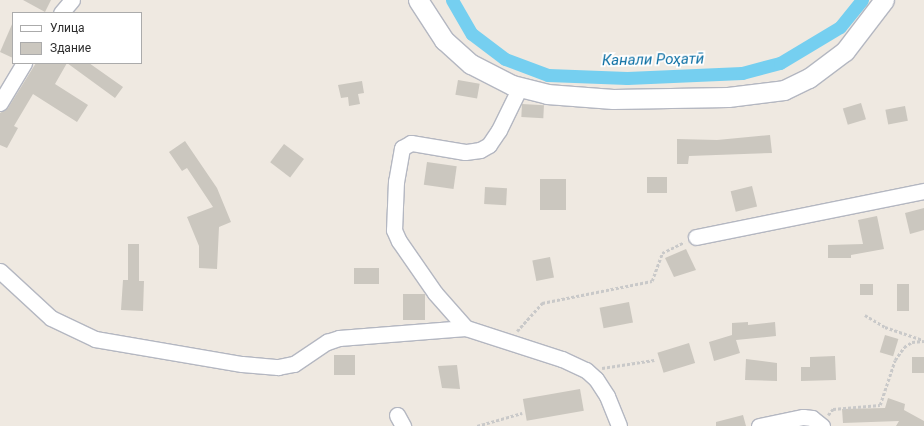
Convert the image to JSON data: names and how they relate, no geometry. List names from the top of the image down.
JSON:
{
  "water": ["Канали Роҳатӣ"],
  "legend": ["Улица", "Здание"]
}
